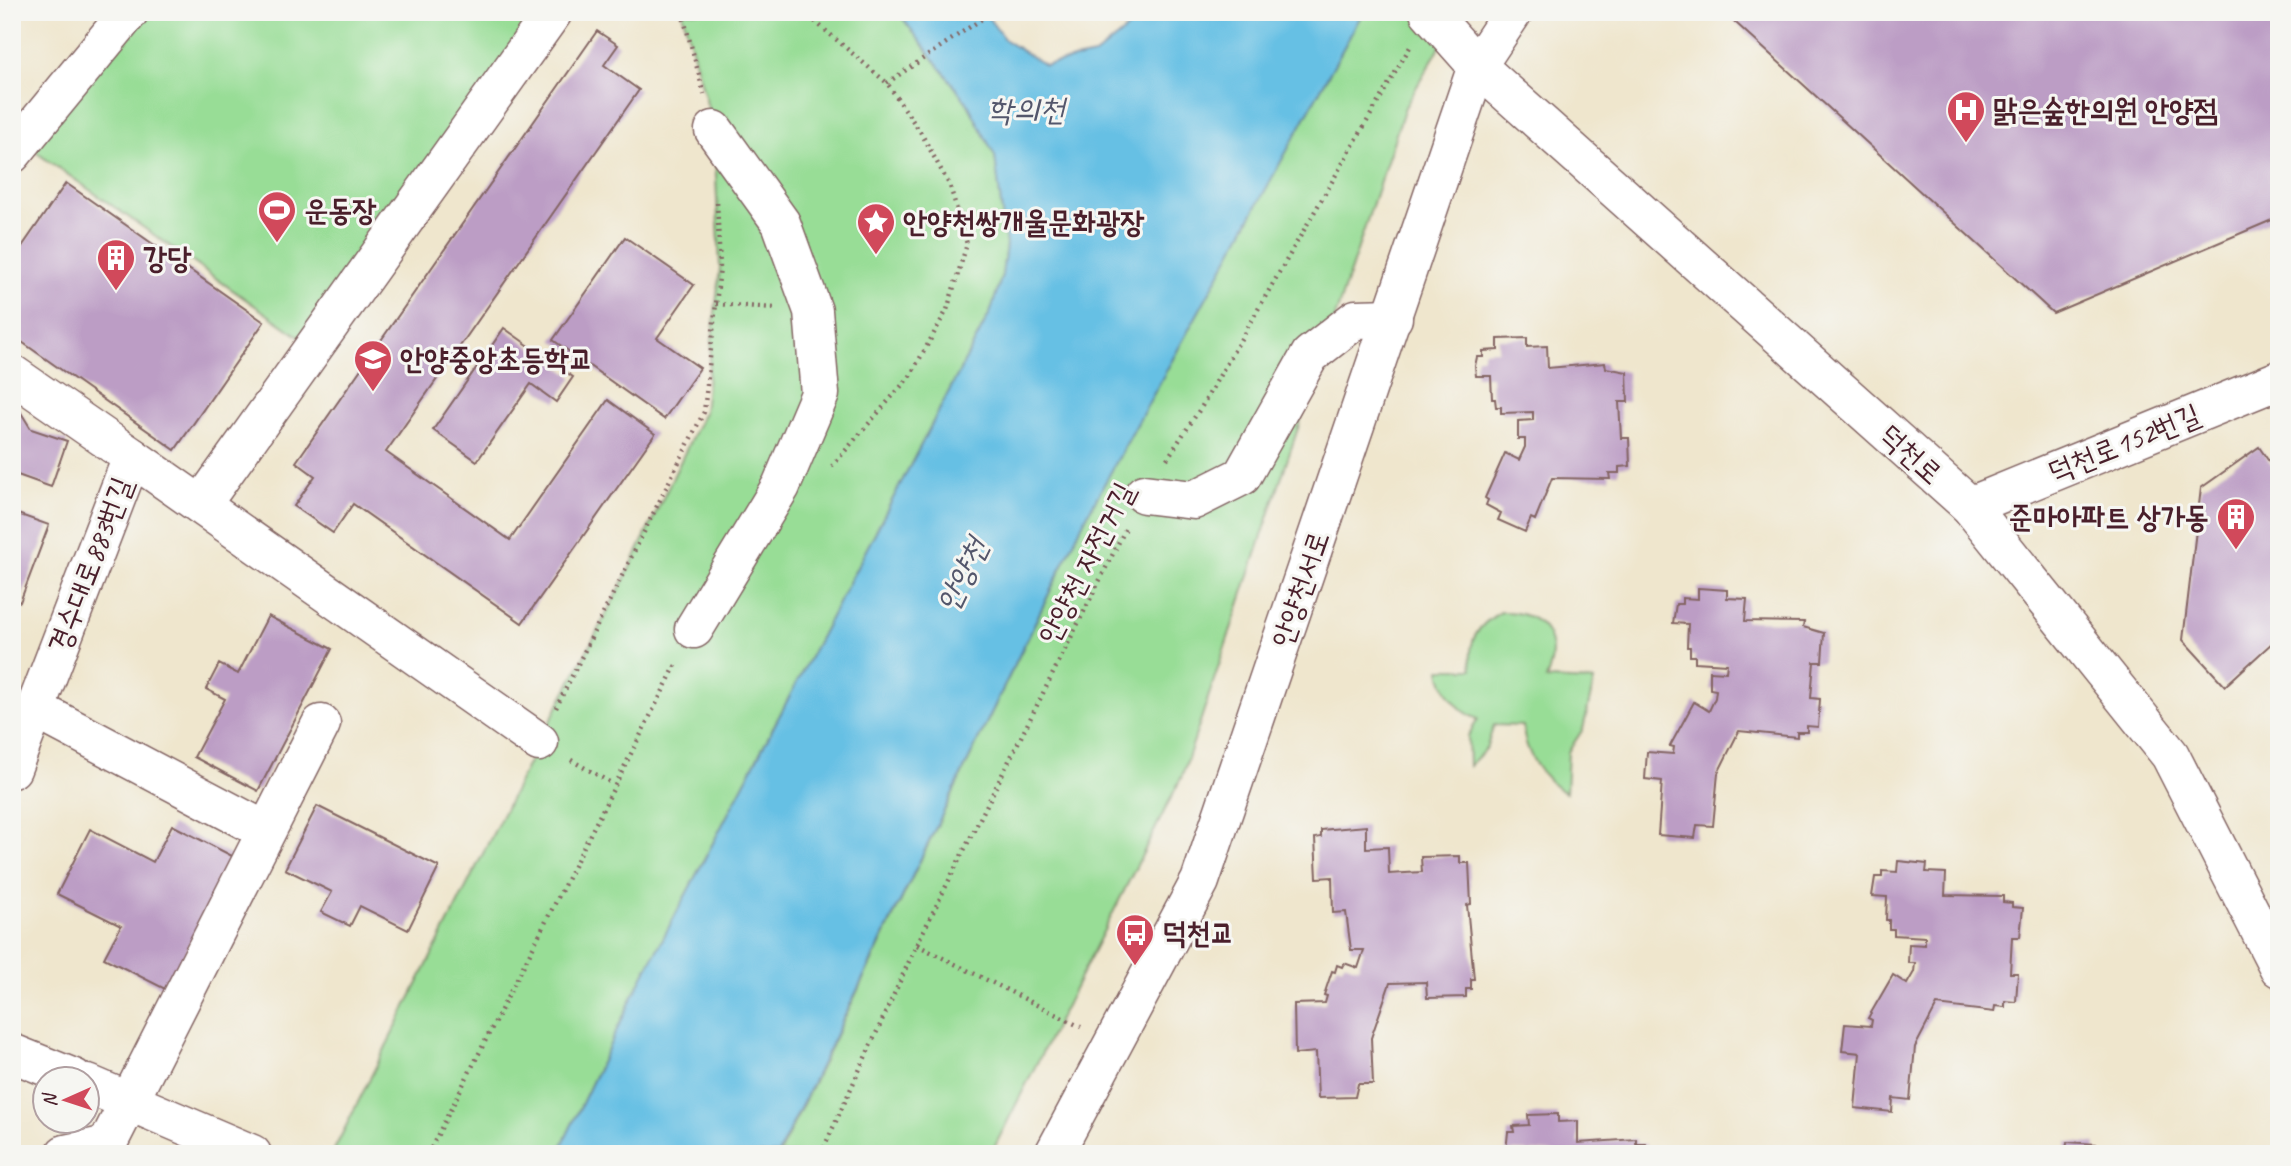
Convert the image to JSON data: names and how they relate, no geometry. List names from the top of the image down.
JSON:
{
  "streets": {
    "street": [
      "덕천로152번길",
      "덕천로",
      "경수대로883번길",
      "안양천서로"
    ],
    "path": ["안양천 자전거길"]
  },
  "crossings": [
    ["덕천로152번길", "덕천로"],
    ["덕천로", "안양천 자전거길"],
    ["덕천로", "안양천서로"]
  ],
  "water": ["학의천", "안양천"],
  "places": {
    "hospital": ["맑은숲한의원 안양점"],
    "sports": ["운동장"],
    "place": ["안양천쌍개울문화광장"],
    "building": ["강당", "준마아파트 상가동"],
    "school or university": ["안양중앙초등학교"],
    "bus stop": ["덕천교"]
  },
  "north": "left"
}
